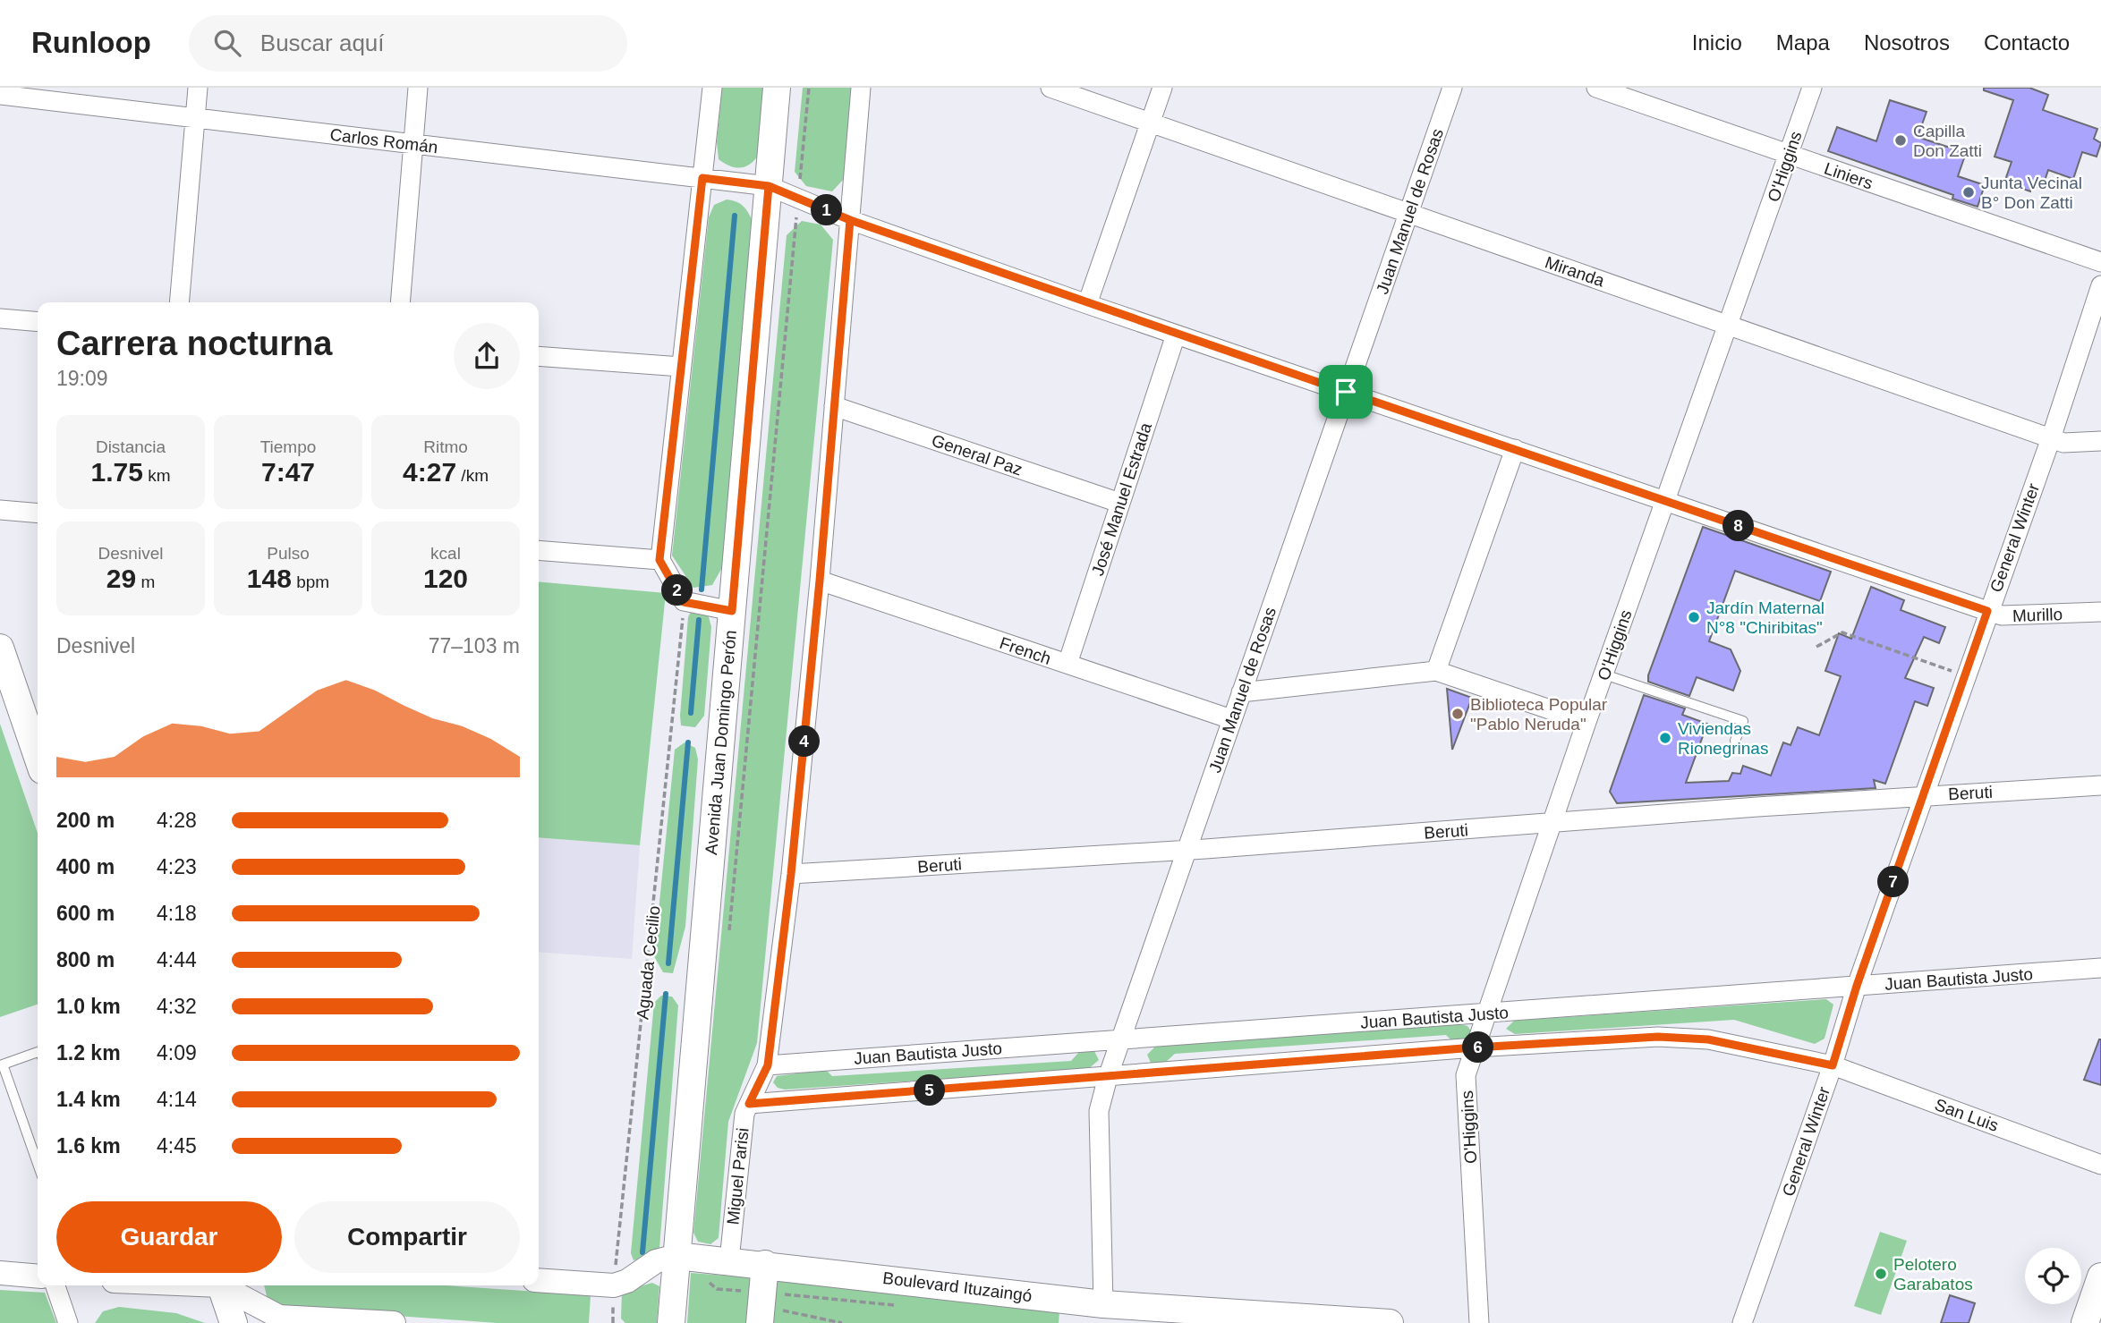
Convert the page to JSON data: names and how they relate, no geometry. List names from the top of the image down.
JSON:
{
  "streets": {
    "main road": ["Avenida Juan Domingo Perón", "Boulevard Ituzaingó"],
    "street": [
      "Carlos Román",
      "O'Higgins",
      "Liniers",
      "Juan Manuel de Rosas",
      "Miranda",
      "General Paz",
      "José Manuel Estrada",
      "General Winter",
      "Murillo",
      "French",
      "Beruti",
      "Juan Bautista Justo",
      "San Luis",
      "Miguel Parisi"
    ],
    "path": ["Aguada Cecilio"]
  },
  "crossings": [
    ["Carlos Román", "Murillo"],
    ["Carlos Román", "Avenida Juan Domingo Perón"],
    ["O'Higgins", "Liniers"],
    ["O'Higgins", "Miranda"],
    ["O'Higgins", "Murillo"],
    ["O'Higgins", "Beruti"],
    ["O'Higgins", "Juan Bautista Justo"],
    ["Juan Manuel de Rosas", "Miranda"],
    ["Juan Manuel de Rosas", "Murillo"],
    ["Juan Manuel de Rosas", "French"],
    ["Juan Manuel de Rosas", "Beruti"],
    ["Juan Manuel de Rosas", "Juan Bautista Justo"],
    ["Juan Manuel de Rosas", "Boulevard Ituzaingó"],
    ["Miranda", "General Winter"],
    ["General Paz", "José Manuel Estrada"],
    ["General Paz", "Miguel Parisi"],
    ["José Manuel Estrada", "Murillo"],
    ["José Manuel Estrada", "French"],
    ["General Winter", "Murillo"],
    ["General Winter", "Beruti"],
    ["General Winter", "Juan Bautista Justo"],
    ["General Winter", "San Luis"],
    ["Murillo", "Avenida Juan Domingo Perón"],
    ["Murillo", "Miguel Parisi"],
    ["French", "Miguel Parisi"],
    ["Avenida Juan Domingo Perón", "Boulevard Ituzaingó"],
    ["Beruti", "Miguel Parisi"],
    ["Aguada Cecilio", "Boulevard Ituzaingó"],
    ["Juan Bautista Justo", "San Luis"],
    ["Juan Bautista Justo", "Miguel Parisi"],
    ["Miguel Parisi", "Boulevard Ituzaingó"]
  ],
  "places": [
    "Capilla Don Zatti",
    "Junta Vecinal B° Don Zatti",
    "Jardín Maternal N°8 \"Chiribitas\"",
    "Biblioteca Popular \"Pablo Neruda\"",
    "Viviendas Rionegrinas",
    "Pelotero Garabatos"
  ],
  "page": {
    "header": "Runloop",
    "search": "Buscar aquí",
    "nav": [
      "Inicio",
      "Mapa",
      "Nosotros",
      "Contacto"
    ],
    "pins": [
      "1",
      "8",
      "2",
      "4",
      "7",
      "6",
      "5"
    ],
    "heading": ["Carrera nocturna", "19:09"],
    "stats": [
      ["Distancia", "1.75 km"],
      ["Tiempo", "7:47"],
      ["Ritmo", "4:27 /km"],
      ["Desnivel", "29 m"],
      ["Pulso", "148 bpm"],
      ["kcal", "120"]
    ],
    "chart": ["Desnivel", "77–103 m"],
    "list": [
      {
        "name": "200 m",
        "note": "4:28"
      },
      {
        "name": "400 m",
        "note": "4:23"
      },
      {
        "name": "600 m",
        "note": "4:18"
      },
      {
        "name": "800 m",
        "note": "4:44"
      },
      {
        "name": "1.0 km",
        "note": "4:32"
      },
      {
        "name": "1.2 km",
        "note": "4:09"
      },
      {
        "name": "1.4 km",
        "note": "4:14"
      },
      {
        "name": "1.6 km",
        "note": "4:45"
      }
    ],
    "buttons": ["Guardar", "Compartir"]
  }
}
